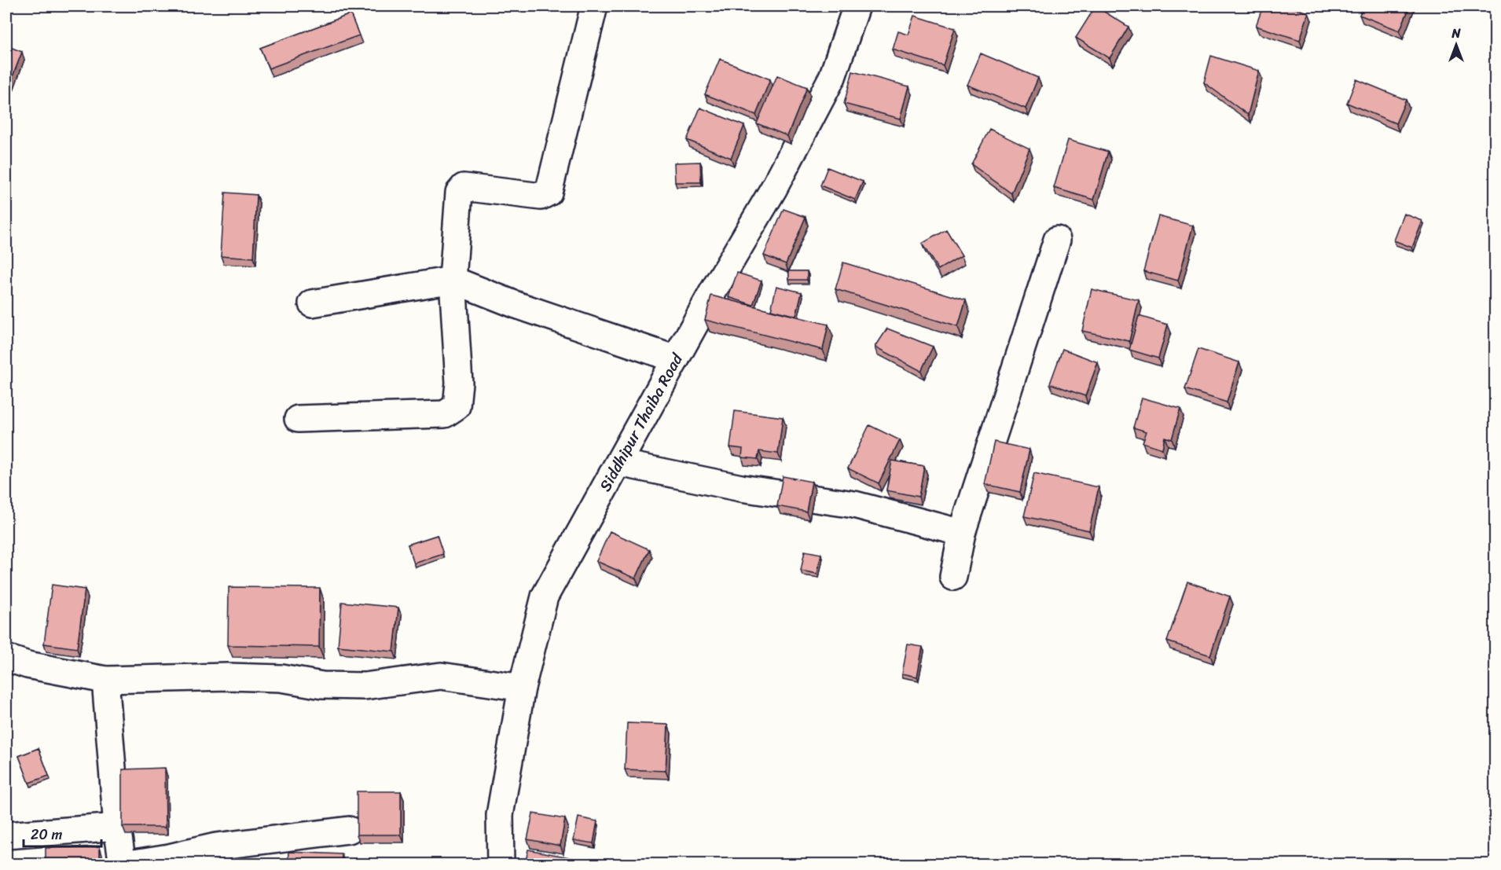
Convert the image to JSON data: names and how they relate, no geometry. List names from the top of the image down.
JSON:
{
  "streets": {
    "street": ["Siddhipur Thaiba Road"]
  },
  "scale_bar": "20 m",
  "north": "top"
}
